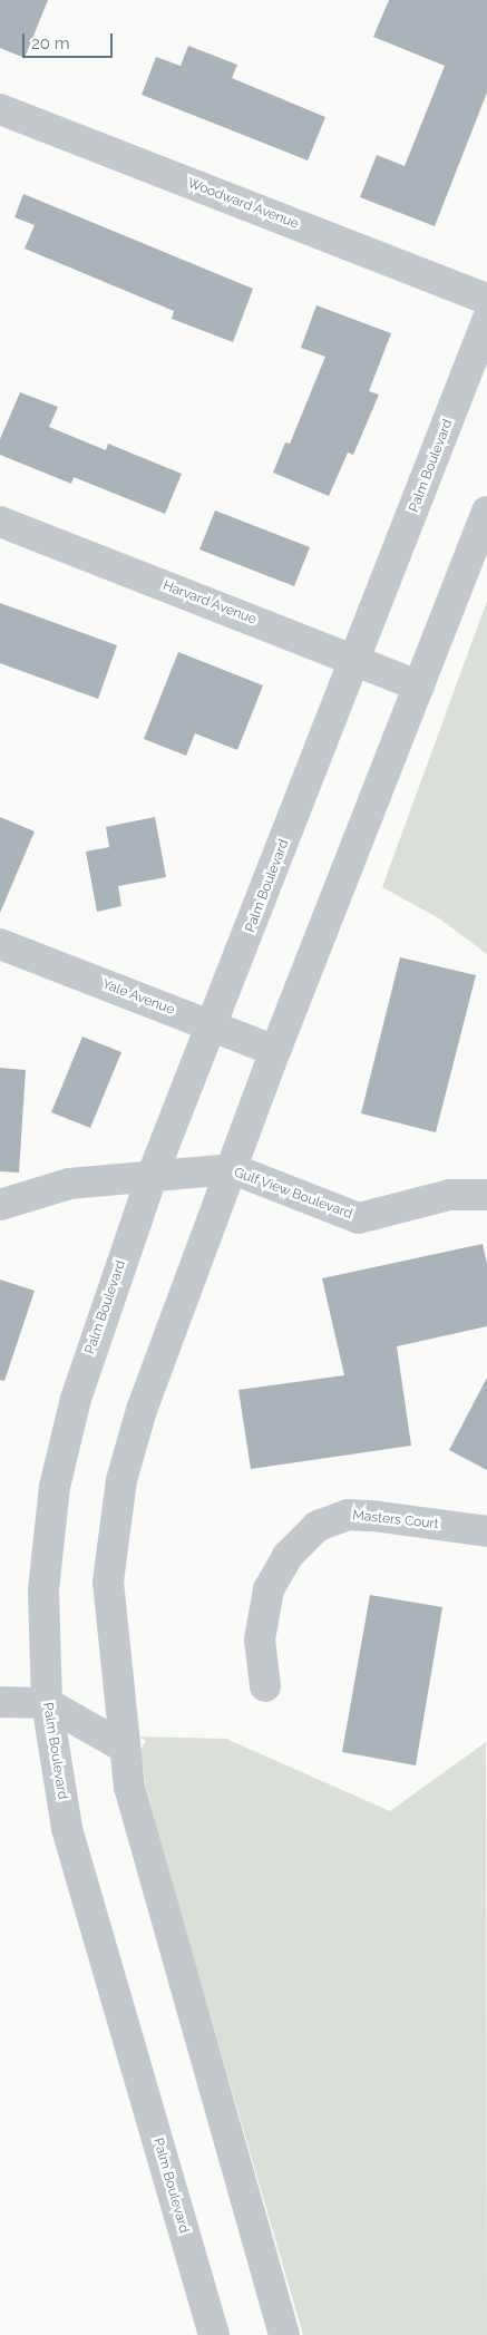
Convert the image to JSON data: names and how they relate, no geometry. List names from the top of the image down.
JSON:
{
  "streets": {
    "street": [
      "Woodward Avenue",
      "Palm Boulevard",
      "Harvard Avenue",
      "Yale Avenue",
      "Gulf View Boulevard",
      "Masters Court"
    ]
  },
  "crossings": [
    ["Palm Boulevard", "Harvard Avenue"],
    ["Palm Boulevard", "Yale Avenue"],
    ["Palm Boulevard", "Gulf View Boulevard"]
  ],
  "scale_bar": "20 m"
}
